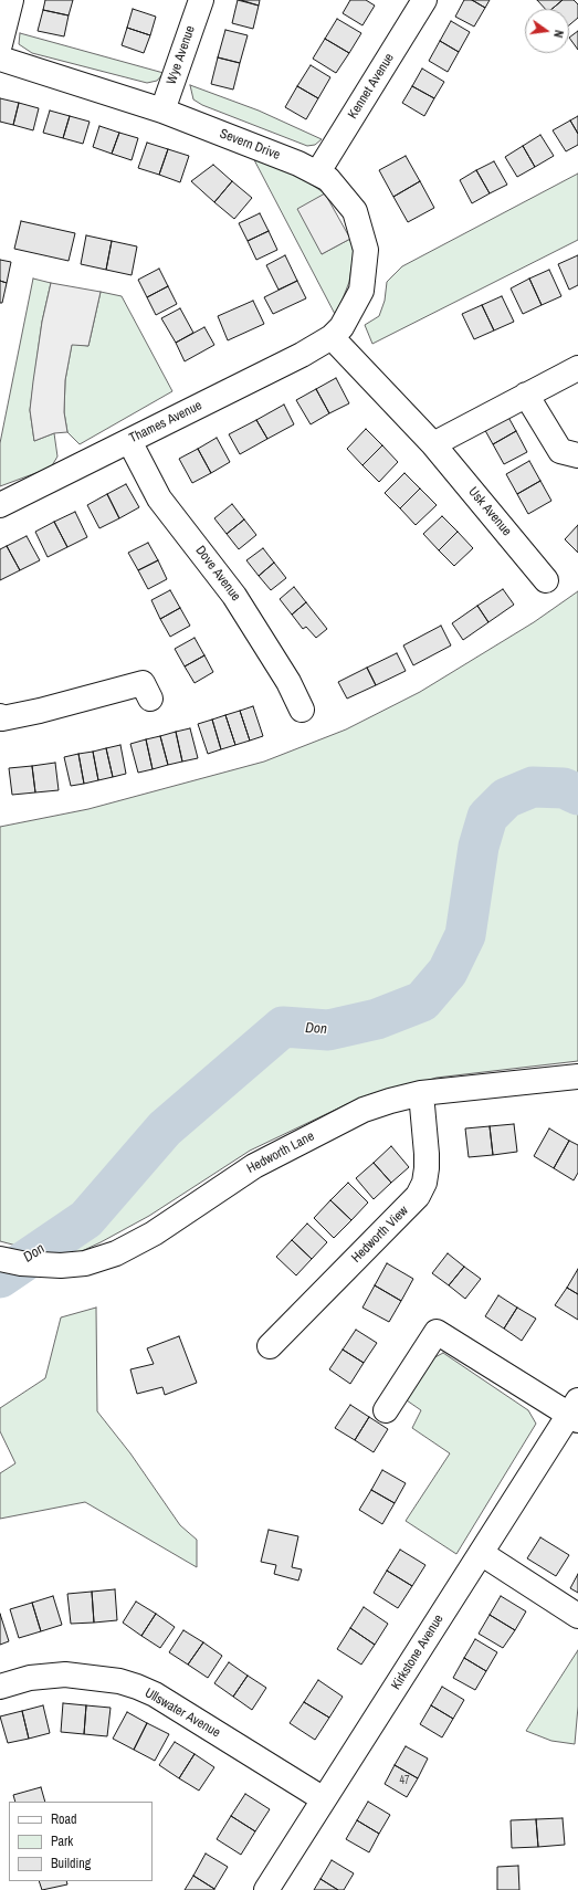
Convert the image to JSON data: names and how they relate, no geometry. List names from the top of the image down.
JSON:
{
  "streets": {
    "street": [
      "Wye Avenue",
      "Kennet Avenue",
      "Severn Drive",
      "Thames Avenue",
      "Usk Avenue",
      "Dove Avenue",
      "Hedworth Lane",
      "Hedworth View",
      "Kirkstone Avenue",
      "Ullswater Avenue"
    ]
  },
  "crossings": [
    ["Wye Avenue", "Severn Drive"],
    ["Kennet Avenue", "Severn Drive"],
    ["Severn Drive", "Thames Avenue"],
    ["Severn Drive", "Usk Avenue"],
    ["Thames Avenue", "Usk Avenue"],
    ["Thames Avenue", "Dove Avenue"],
    ["Hedworth Lane", "Hedworth View"],
    ["Kirkstone Avenue", "Ullswater Avenue"]
  ],
  "water": ["Don"],
  "house_numbers": ["47"],
  "legend": ["Road", "Park", "Building"],
  "north": "right"
}
